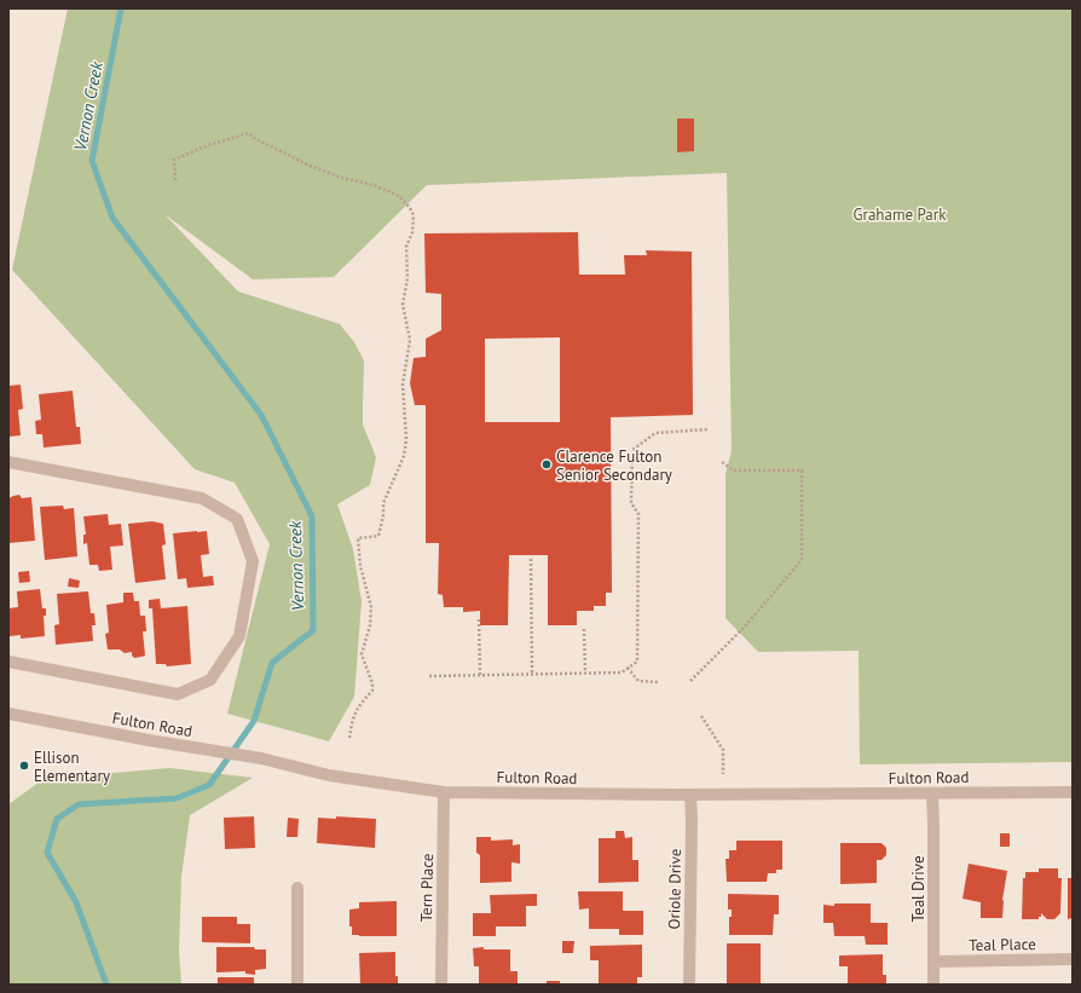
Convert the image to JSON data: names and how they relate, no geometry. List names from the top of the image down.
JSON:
{
  "streets": {
    "street": [
      "Fulton Road",
      "Tern Place",
      "Oriole Drive",
      "Teal Drive",
      "Teal Place"
    ]
  },
  "crossings": [
    ["Fulton Road", "Tern Place"],
    ["Fulton Road", "Oriole Drive"],
    ["Fulton Road", "Teal Drive"],
    ["Teal Drive", "Teal Place"]
  ],
  "water": ["Vernon Creek"],
  "parks": ["Grahame Park"],
  "places": ["Clarence Fulton Senior Secondary", "Ellison Elementary"]
}
